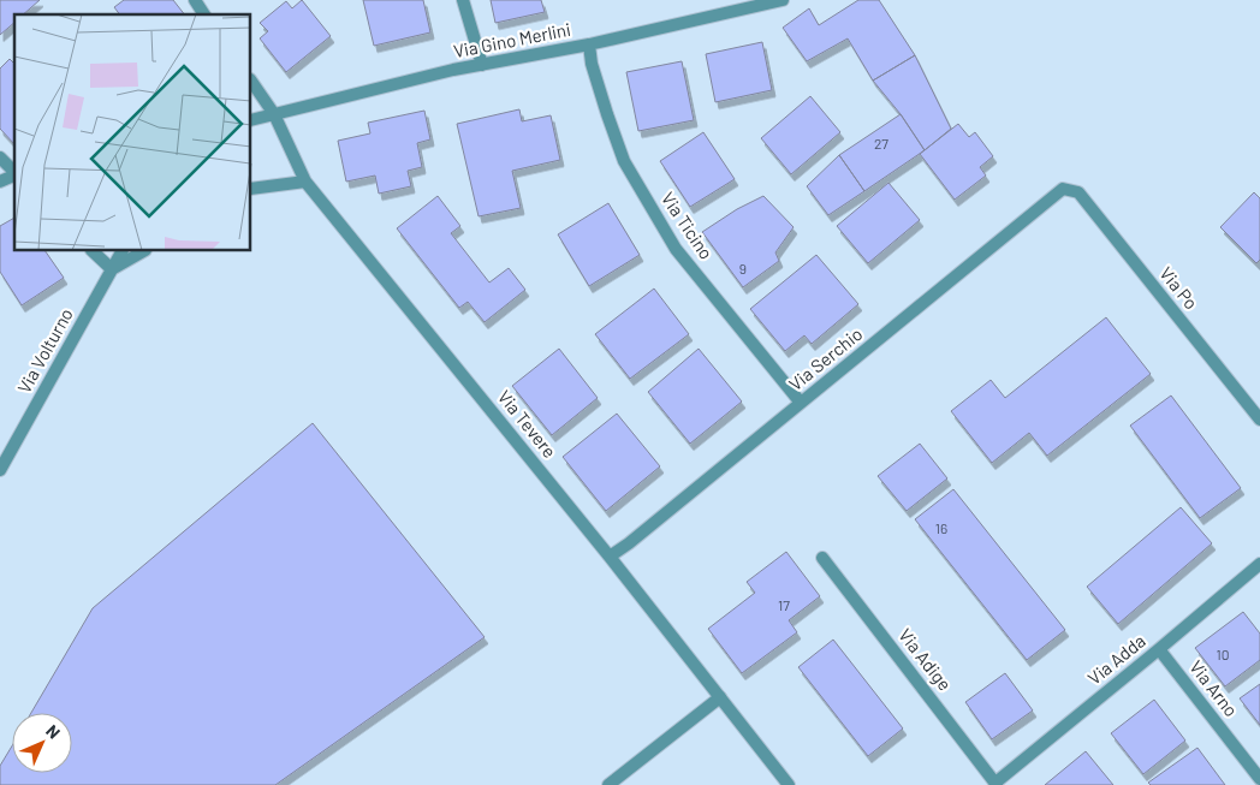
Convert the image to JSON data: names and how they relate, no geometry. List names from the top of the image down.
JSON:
{
  "streets": {
    "street": [
      "Via Gino Merlini",
      "Via Ticino",
      "Via Po",
      "Via Volturno",
      "Via Serchio",
      "Via Tevere",
      "Via Adige",
      "Via Adda",
      "Via Arno"
    ]
  },
  "crossings": [
    ["Via Gino Merlini", "Via Ticino"],
    ["Via Gino Merlini", "Via Tevere"],
    ["Via Ticino", "Via Serchio"],
    ["Via Po", "Via Serchio"],
    ["Via Serchio", "Via Tevere"],
    ["Via Adige", "Via Adda"],
    ["Via Adda", "Via Arno"]
  ],
  "house_numbers": [
    "27",
    "9",
    "16",
    "17",
    "10"
  ],
  "north": "top right"
}
